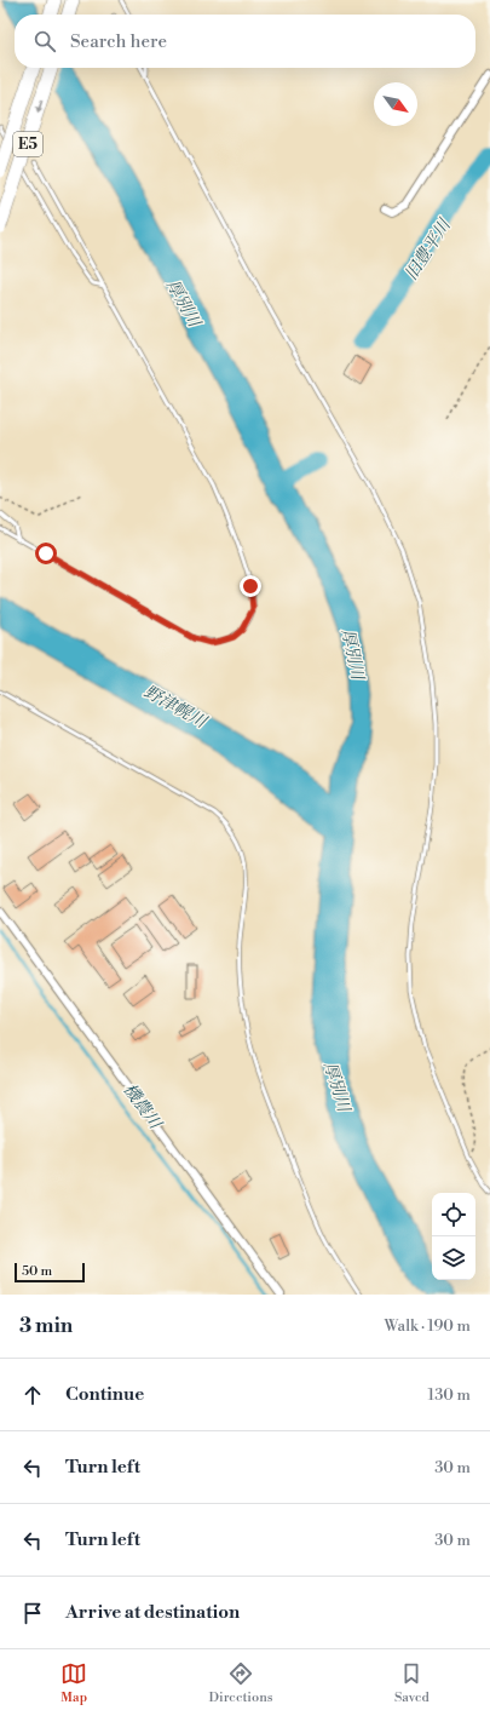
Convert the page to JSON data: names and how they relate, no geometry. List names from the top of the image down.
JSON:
{
  "streets": {
    "highway": ["E5"]
  },
  "water": [
    "旧豊平川",
    "厚別川",
    "野津幌川",
    "機農川"
  ],
  "scale_bar": "50 m",
  "north": "bottom right",
  "page": {
    "search": "Search here",
    "scale": "50 m",
    "heading": ["3 min", "Walk · 190 m"],
    "list": [
      ["Continue", "130 m"],
      ["Turn left", "30 m"],
      ["Turn left", "30 m"],
      "Arrive at destination"
    ],
    "nav": ["Map", "Directions", "Saved"]
  }
}
